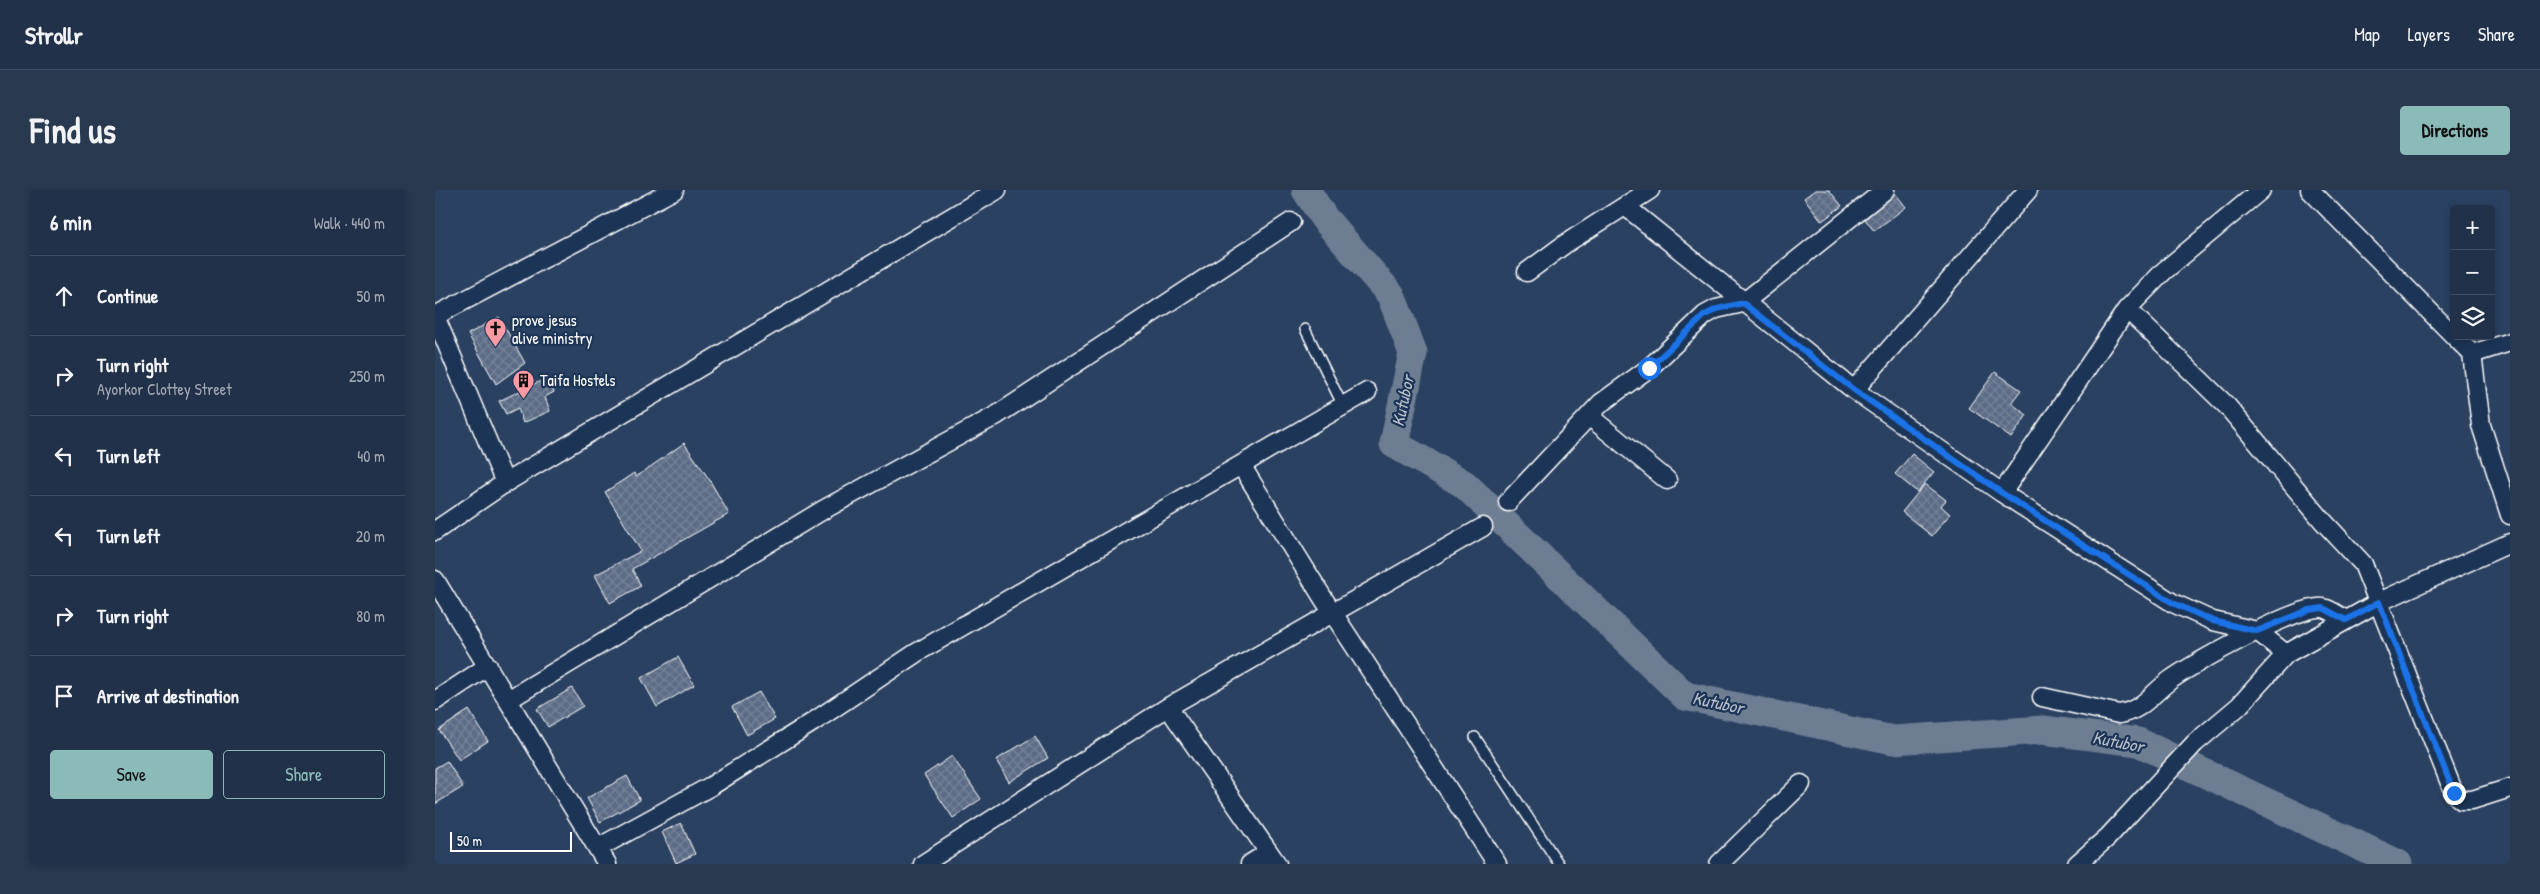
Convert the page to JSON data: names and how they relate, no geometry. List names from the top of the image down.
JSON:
{
  "water": ["Kutubor"],
  "places": {
    "church": ["prove jesus alive ministry"],
    "building": ["Taifa Hostels"]
  },
  "scale_bar": "50 m",
  "page": {
    "header": "Strollr",
    "nav": ["Map", "Layers", "Share"],
    "buttons": [
      "Directions",
      ["Save", "Share"]
    ],
    "title": "Find us",
    "heading": ["6 min", "Walk · 440 m"],
    "map_buttons": ["+", "−"],
    "list": [
      ["Continue", "50 m"],
      ["Turn right", "Ayorkor Clottey Street", "250 m"],
      ["Turn left", "40 m"],
      ["Turn left", "20 m"],
      ["Turn right", "80 m"],
      "Arrive at destination"
    ],
    "scale": "50 m"
  }
}
